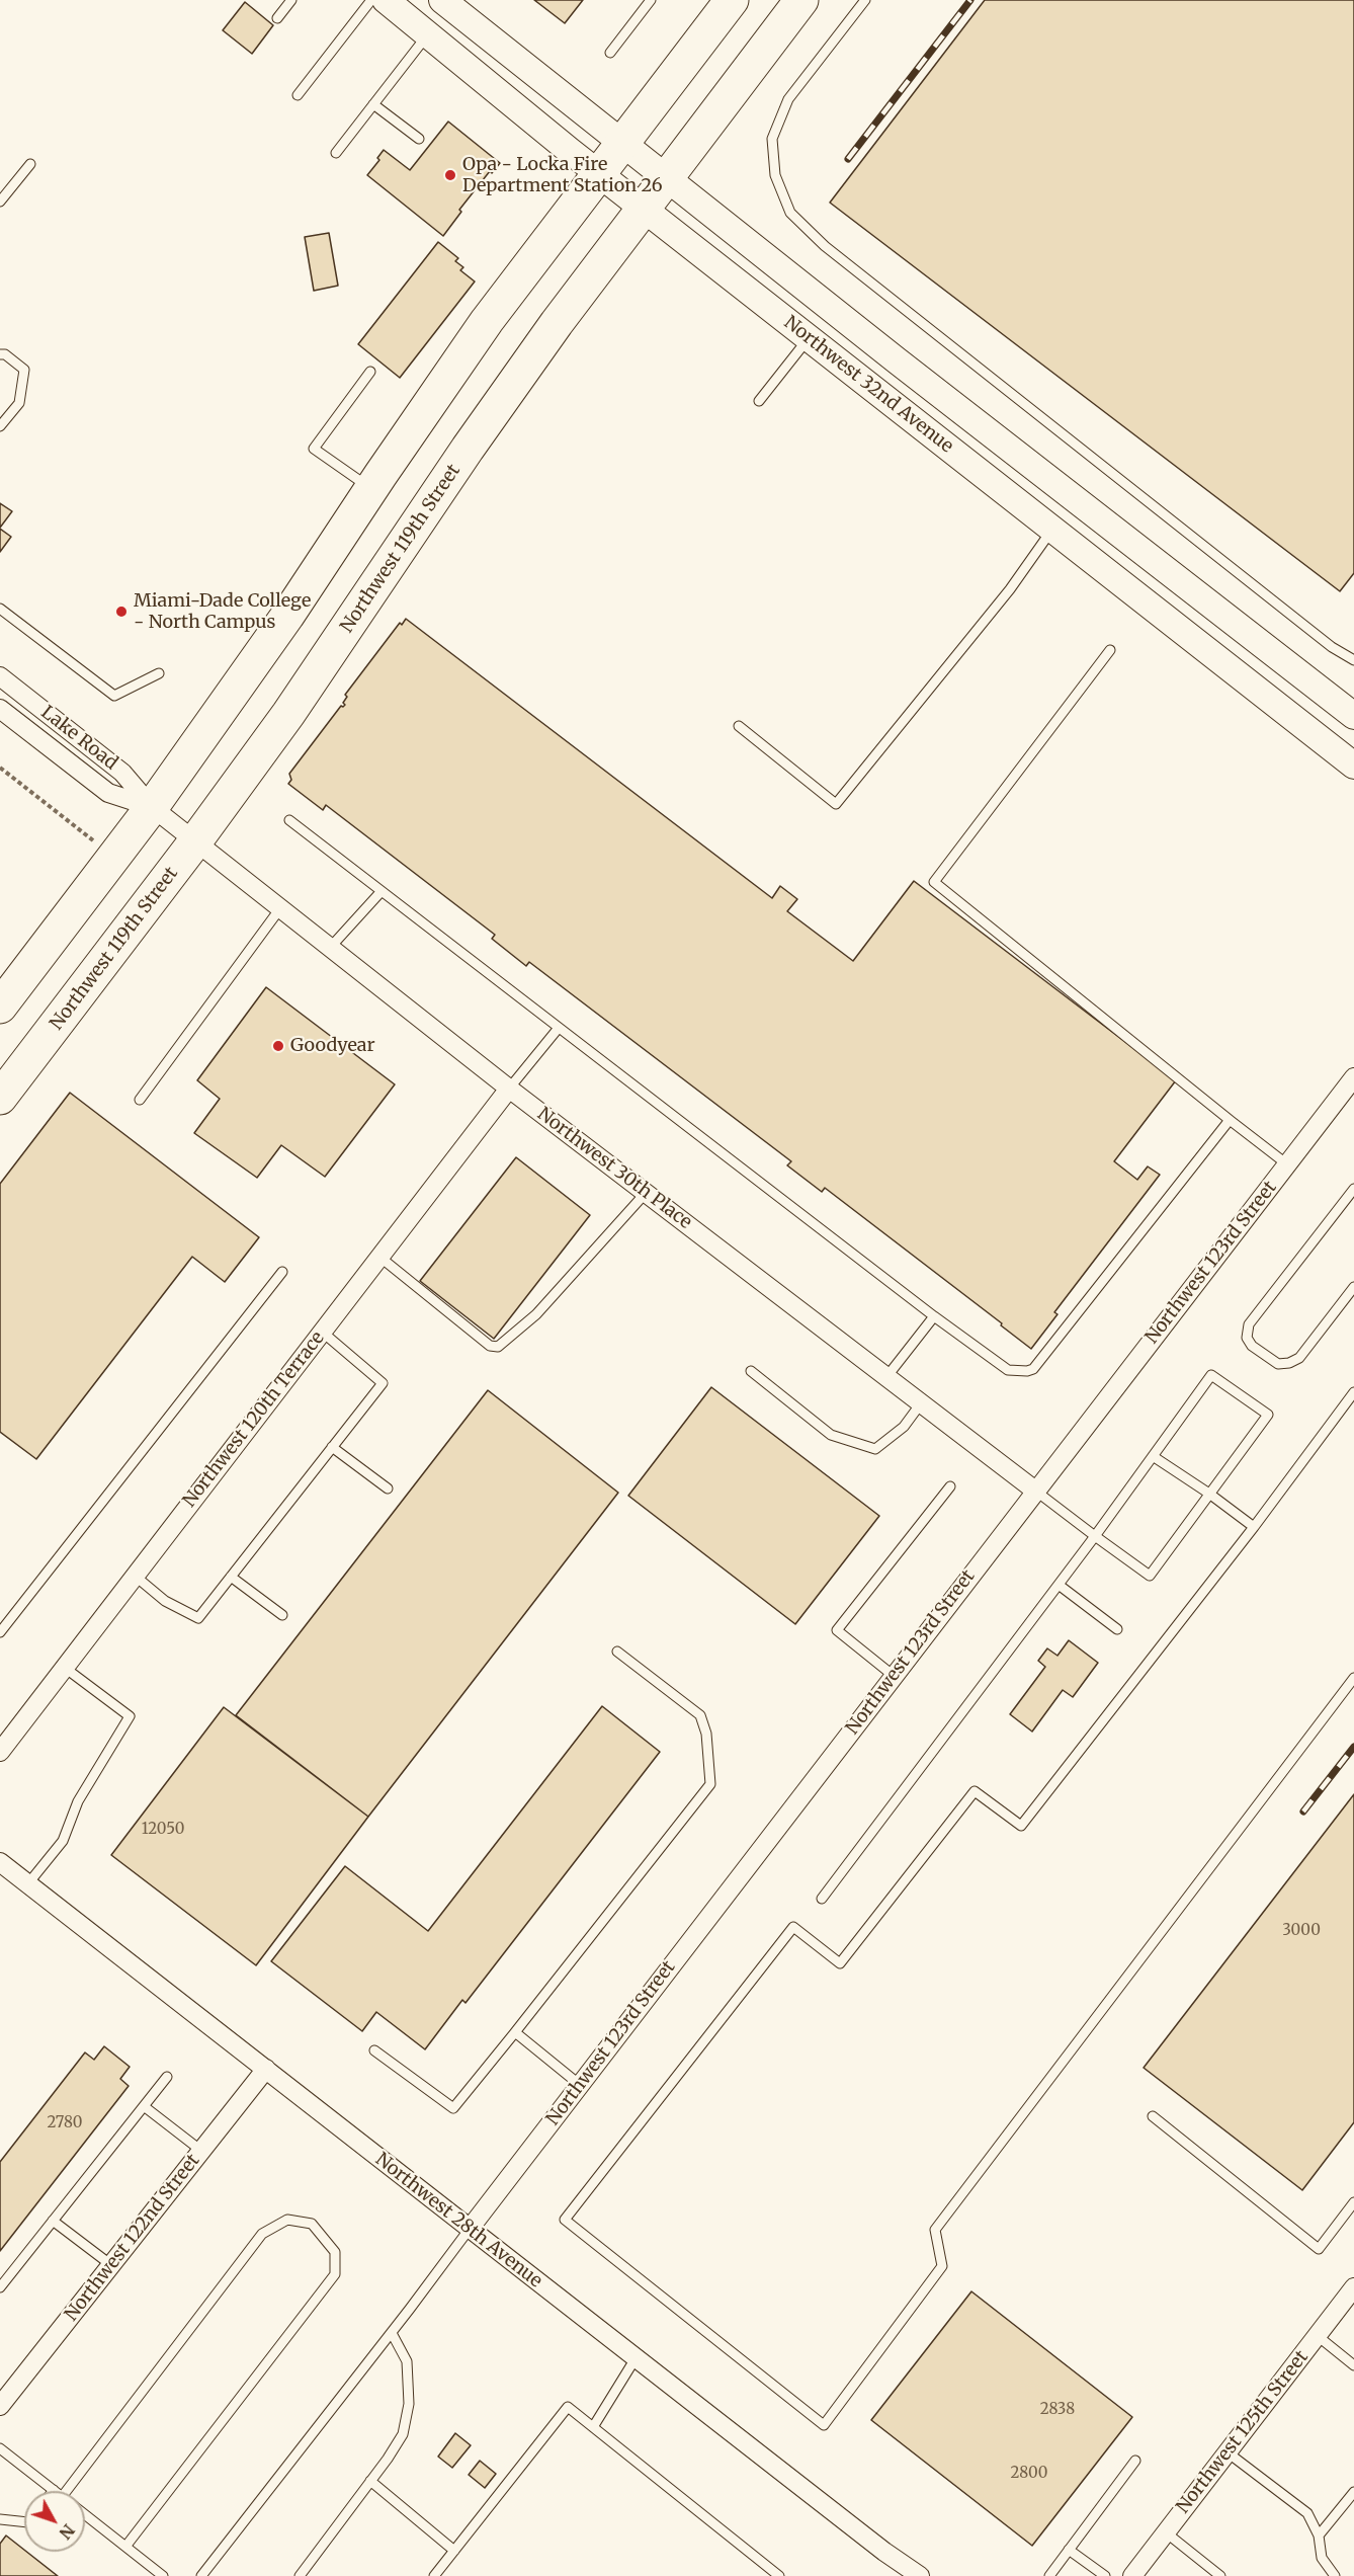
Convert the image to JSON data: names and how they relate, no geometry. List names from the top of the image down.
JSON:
{
  "streets": {
    "highway": ["Northwest 119th Street"],
    "main road": ["Northwest 32nd Avenue"],
    "street": [
      "Lake Road",
      "Northwest 30th Place",
      "Northwest 123rd Street",
      "Northwest 120th Terrace",
      "Northwest 28th Avenue",
      "Northwest 122nd Street",
      "Northwest 125th Street"
    ]
  },
  "crossings": [
    ["Northwest 32nd Avenue", "Northwest 119th Street"],
    ["Northwest 119th Street", "Lake Road"],
    ["Northwest 119th Street", "Northwest 30th Place"],
    ["Lake Road", "Northwest 30th Place"],
    ["Northwest 30th Place", "Northwest 123rd Street"],
    ["Northwest 30th Place", "Northwest 120th Terrace"],
    ["Northwest 123rd Street", "Northwest 28th Avenue"],
    ["Northwest 28th Avenue", "Northwest 122nd Street"]
  ],
  "places": ["Opa - Locka Fire Department Station 26", "Miami-Dade College - North Campus", "Goodyear"],
  "house_numbers": [
    "12050",
    "3000",
    "2780",
    "2838",
    "2800"
  ],
  "north": "bottom right"
}
